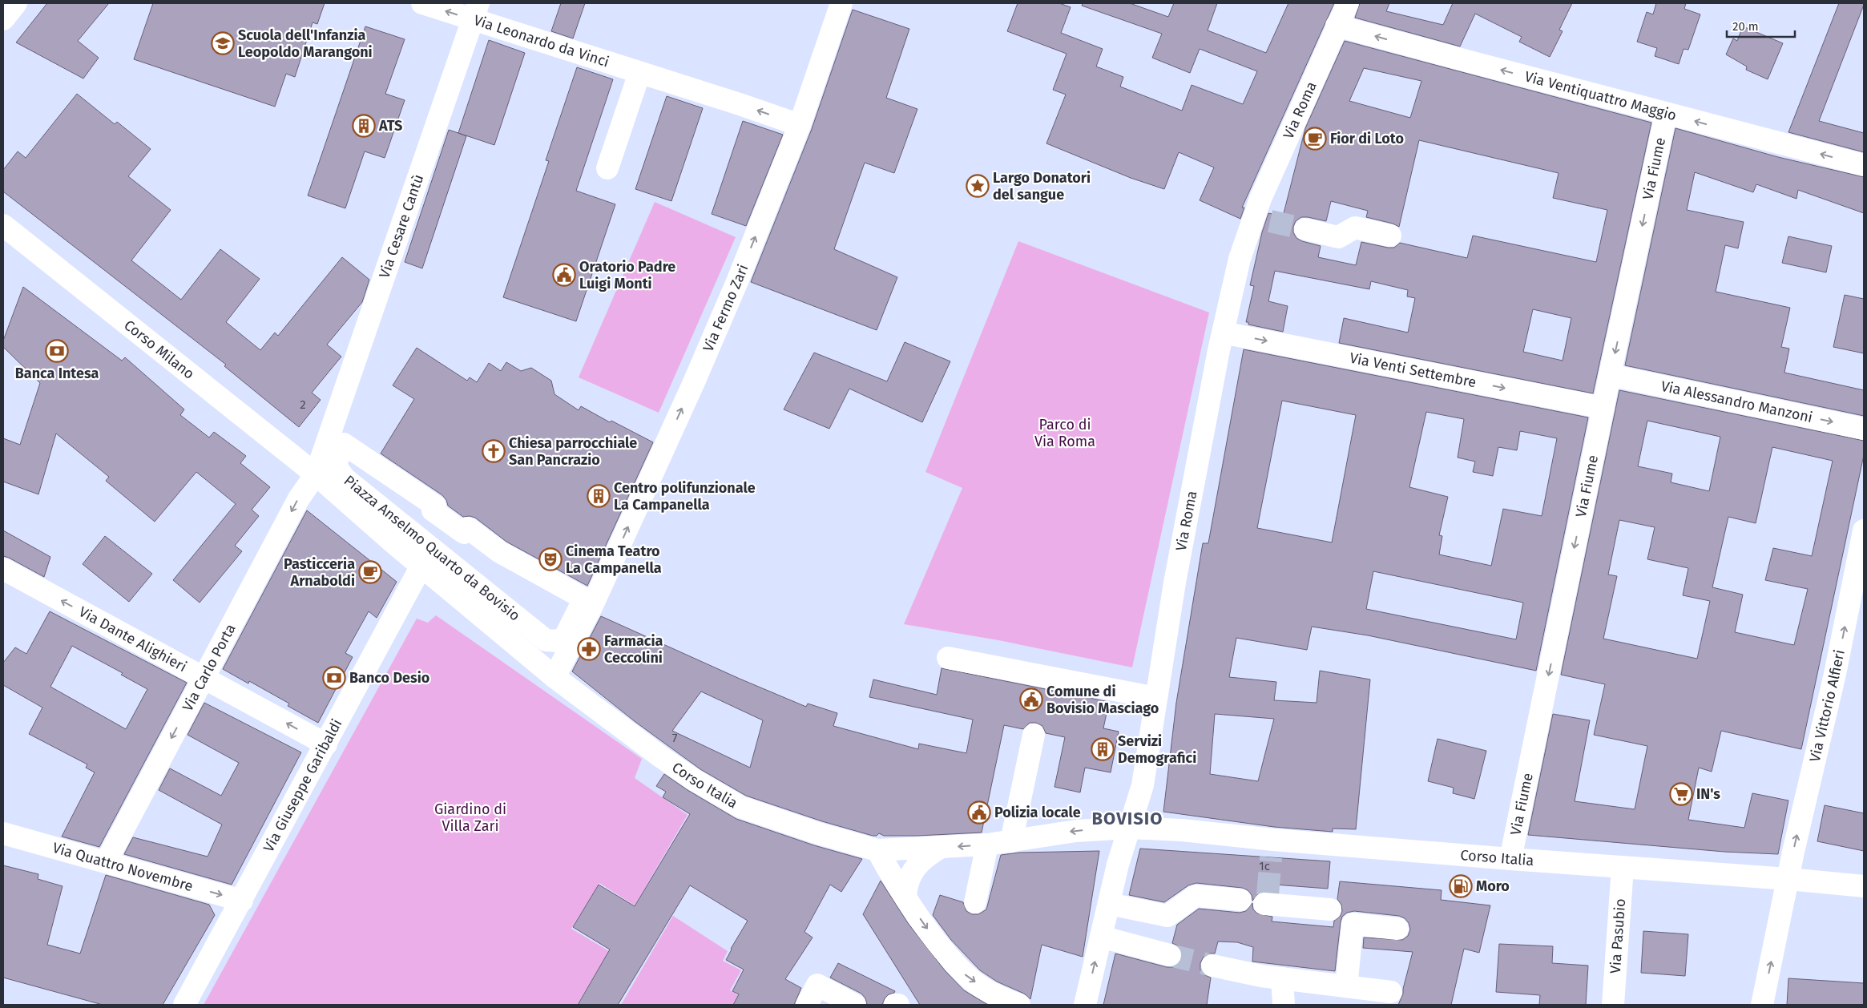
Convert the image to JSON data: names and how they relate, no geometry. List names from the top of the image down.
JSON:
{
  "streets": {
    "street": [
      "Via Leonardo da Vinci",
      "Via Ventiquattro Maggio",
      "Via Roma",
      "Via Fiume",
      "Via Cesare Cantù",
      "Via Fermo Zari",
      "Corso Milano",
      "Via Venti Settembre",
      "Via Alessandro Manzoni",
      "Piazza Anselmo Quarto da Bovisio",
      "Via Dante Alighieri",
      "Via Carlo Porta",
      "Via Vittorio Alfieri",
      "Corso Italia",
      "Via Giuseppe Garibaldi",
      "Via Quattro Novembre",
      "Via Pasubio"
    ]
  },
  "crossings": [
    ["Via Leonardo da Vinci", "Via Cesare Cantù"],
    ["Via Leonardo da Vinci", "Via Fermo Zari"],
    ["Via Ventiquattro Maggio", "Via Roma"],
    ["Via Ventiquattro Maggio", "Via Fiume"],
    ["Via Roma", "Via Venti Settembre"],
    ["Via Roma", "Corso Italia"],
    ["Via Fiume", "Via Venti Settembre"],
    ["Via Fiume", "Via Alessandro Manzoni"],
    ["Via Fiume", "Corso Italia"],
    ["Via Cesare Cantù", "Corso Milano"],
    ["Via Cesare Cantù", "Piazza Anselmo Quarto da Bovisio"],
    ["Via Cesare Cantù", "Via Carlo Porta"],
    ["Via Fermo Zari", "Piazza Anselmo Quarto da Bovisio"],
    ["Corso Milano", "Piazza Anselmo Quarto da Bovisio"],
    ["Corso Milano", "Via Carlo Porta"],
    ["Piazza Anselmo Quarto da Bovisio", "Via Carlo Porta"],
    ["Piazza Anselmo Quarto da Bovisio", "Corso Italia"],
    ["Piazza Anselmo Quarto da Bovisio", "Via Giuseppe Garibaldi"],
    ["Via Dante Alighieri", "Via Carlo Porta"],
    ["Via Dante Alighieri", "Via Giuseppe Garibaldi"],
    ["Via Carlo Porta", "Via Quattro Novembre"],
    ["Via Vittorio Alfieri", "Corso Italia"],
    ["Corso Italia", "Via Pasubio"],
    ["Via Giuseppe Garibaldi", "Via Quattro Novembre"]
  ],
  "one_way": [
    "Via Leonardo da Vinci",
    "Via Ventiquattro Maggio",
    "Via Fiume",
    "Via Fermo Zari",
    "Via Venti Settembre",
    "Via Alessandro Manzoni",
    "Via Dante Alighieri",
    "Via Carlo Porta",
    "Via Vittorio Alfieri",
    "Via Quattro Novembre"
  ],
  "districts": ["BOVISIO"],
  "parks": ["Parco di Via Roma", "Giardino di Villa Zari"],
  "places": {
    "school or university": ["Scuola dell'Infanzia Leopoldo Marangoni"],
    "building": ["ATS", "Centro polifunzionale La Campanella", "Servizi Demografici"],
    "cafe": ["Fior di Loto", "Pasticceria Arnaboldi"],
    "place": ["Largo Donatori del sangue"],
    "public building": ["Oratorio Padre Luigi Monti", "Comune di Bovisio Masciago", "Polizia locale"],
    "bank": ["Banca Intesa", "Banco Desio"],
    "church": ["Chiesa parrocchiale San Pancrazio"],
    "theatre": ["Cinema Teatro La Campanella"],
    "pharmacy": ["Farmacia Ceccolini"],
    "supermarket": ["IN's"],
    "fuel station": ["Moro"]
  },
  "house_numbers": ["2", "7", "1c"],
  "scale_bar": "20 m"
}
